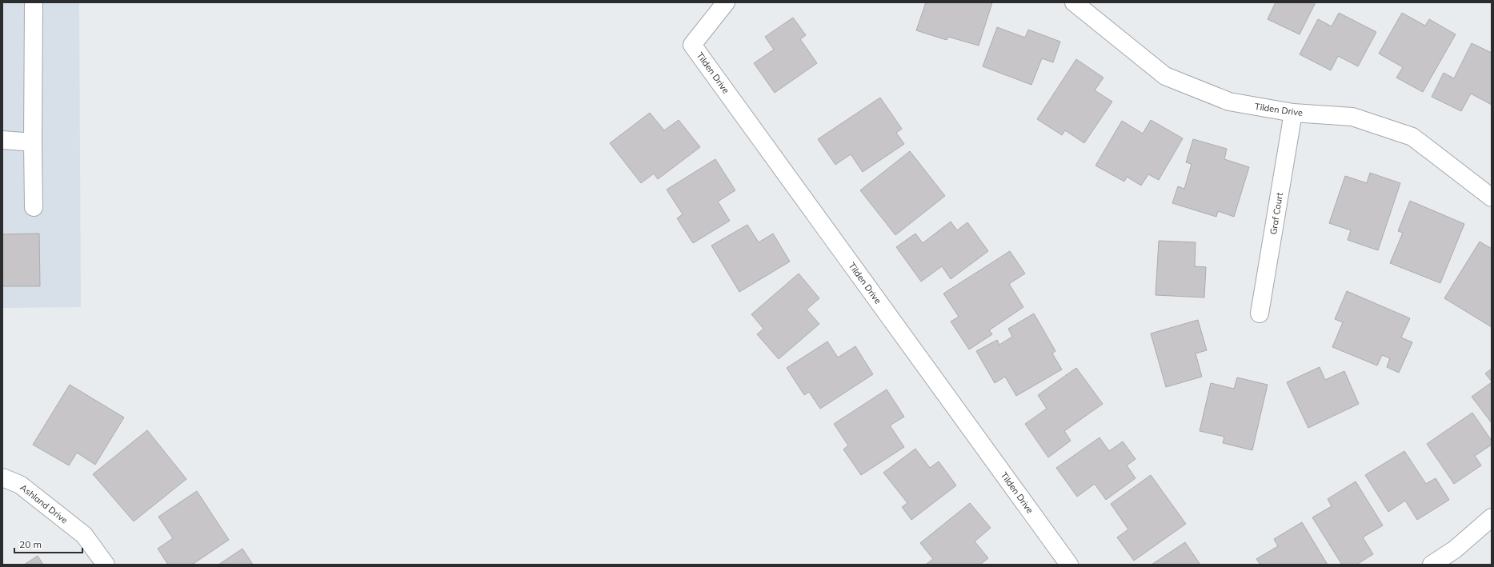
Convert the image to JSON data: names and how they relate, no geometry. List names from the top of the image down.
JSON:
{
  "streets": {
    "street": ["Tilden Drive", "Graf Court", "Ashland Drive"]
  },
  "crossings": [
    ["Tilden Drive", "Graf Court"]
  ],
  "scale_bar": "20 m"
}
